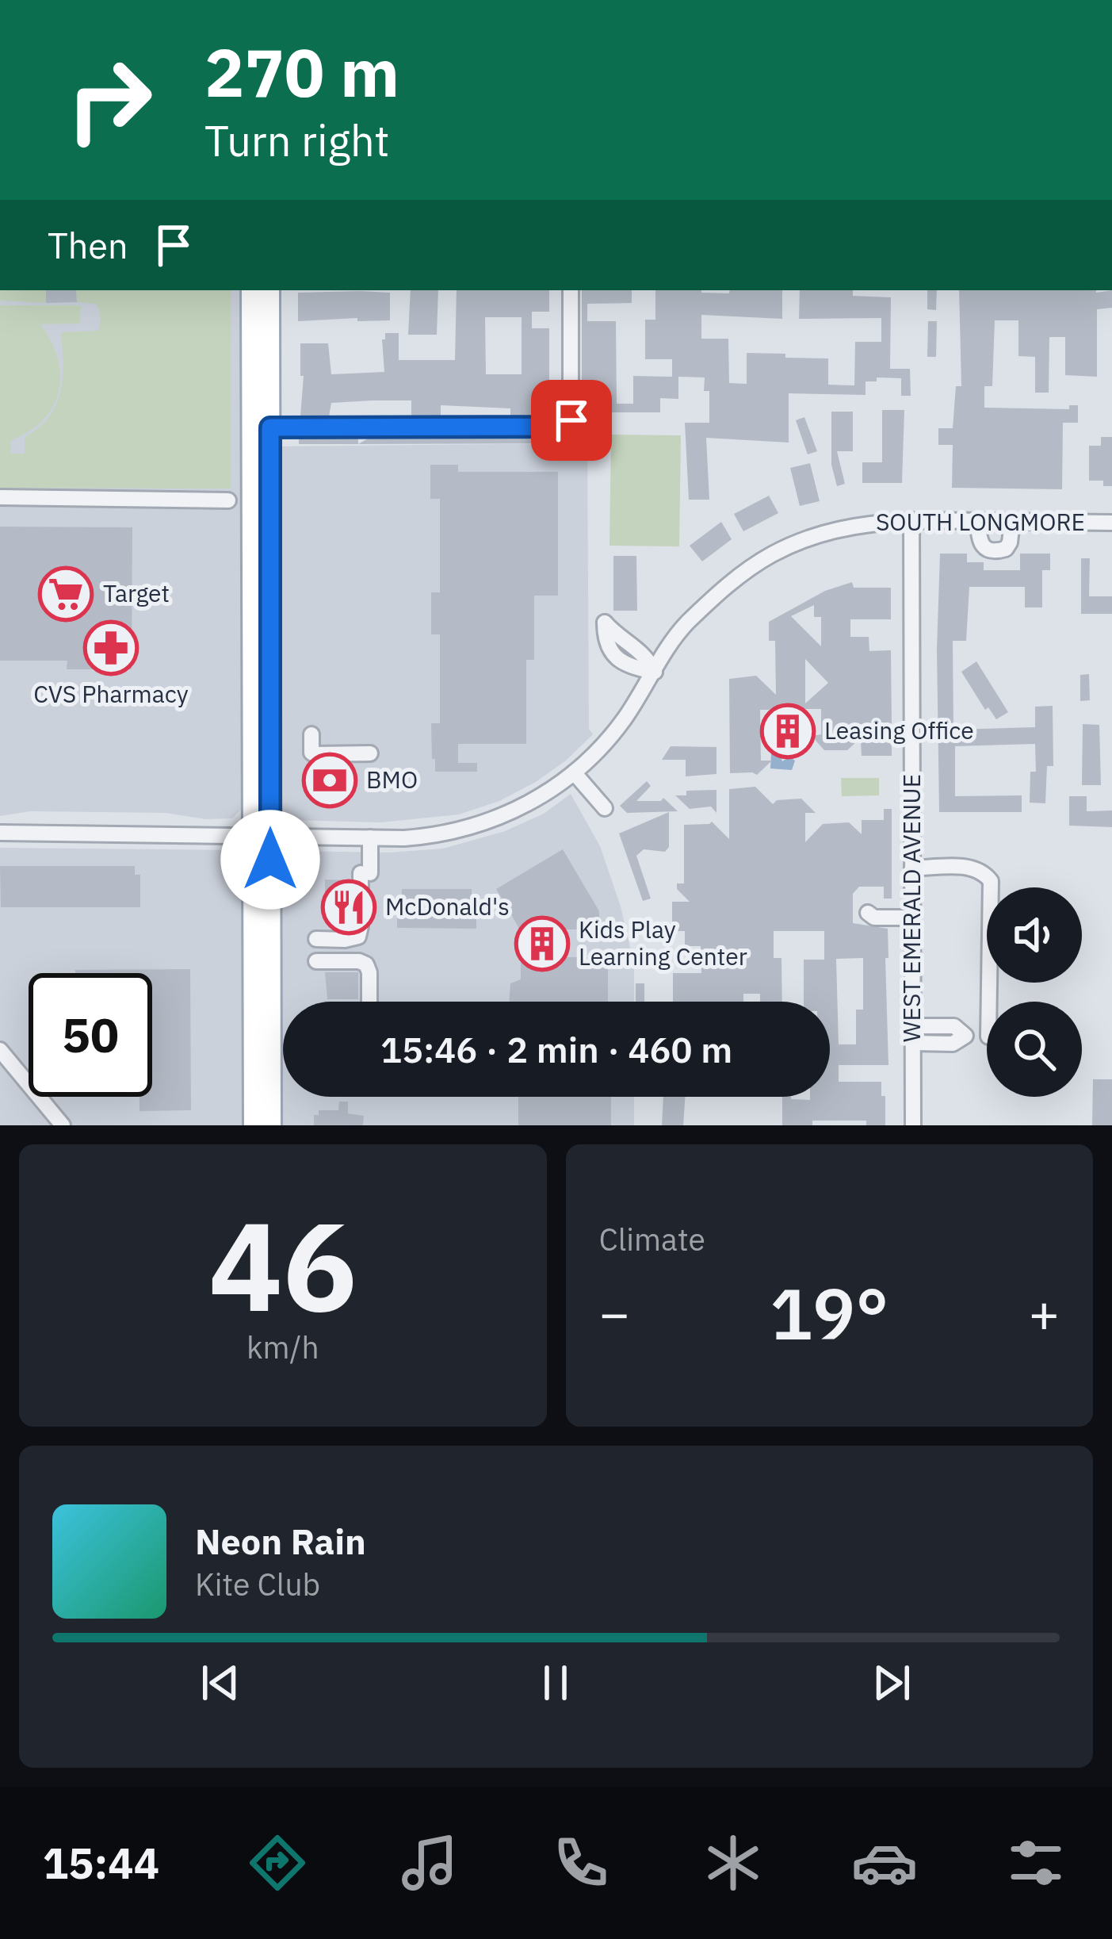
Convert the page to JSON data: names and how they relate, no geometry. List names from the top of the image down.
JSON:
{
  "streets": {
    "street": ["SOUTH LONGMORE", "WEST EMERALD AVENUE"]
  },
  "crossings": [
    ["SOUTH LONGMORE", "WEST EMERALD AVENUE"]
  ],
  "places": {
    "supermarket": ["Target"],
    "pharmacy": ["CVS Pharmacy"],
    "building": ["Leasing Office", "Kids Play Learning Center"],
    "bank": ["BMO"],
    "restaurant": ["McDonald's"]
  },
  "page": {
    "turn": ["270 m", "Turn right"],
    "then": "Then",
    "limit": "50",
    "trip": "15:46 · 2 min · 460 m",
    "tile": [
      ["46", "km/h"],
      "Climate"
    ],
    "heat": ["−", "19°", "+"],
    "song": ["Neon Rain", "Kite Club"],
    "tabs": "15:44"
  }
}
